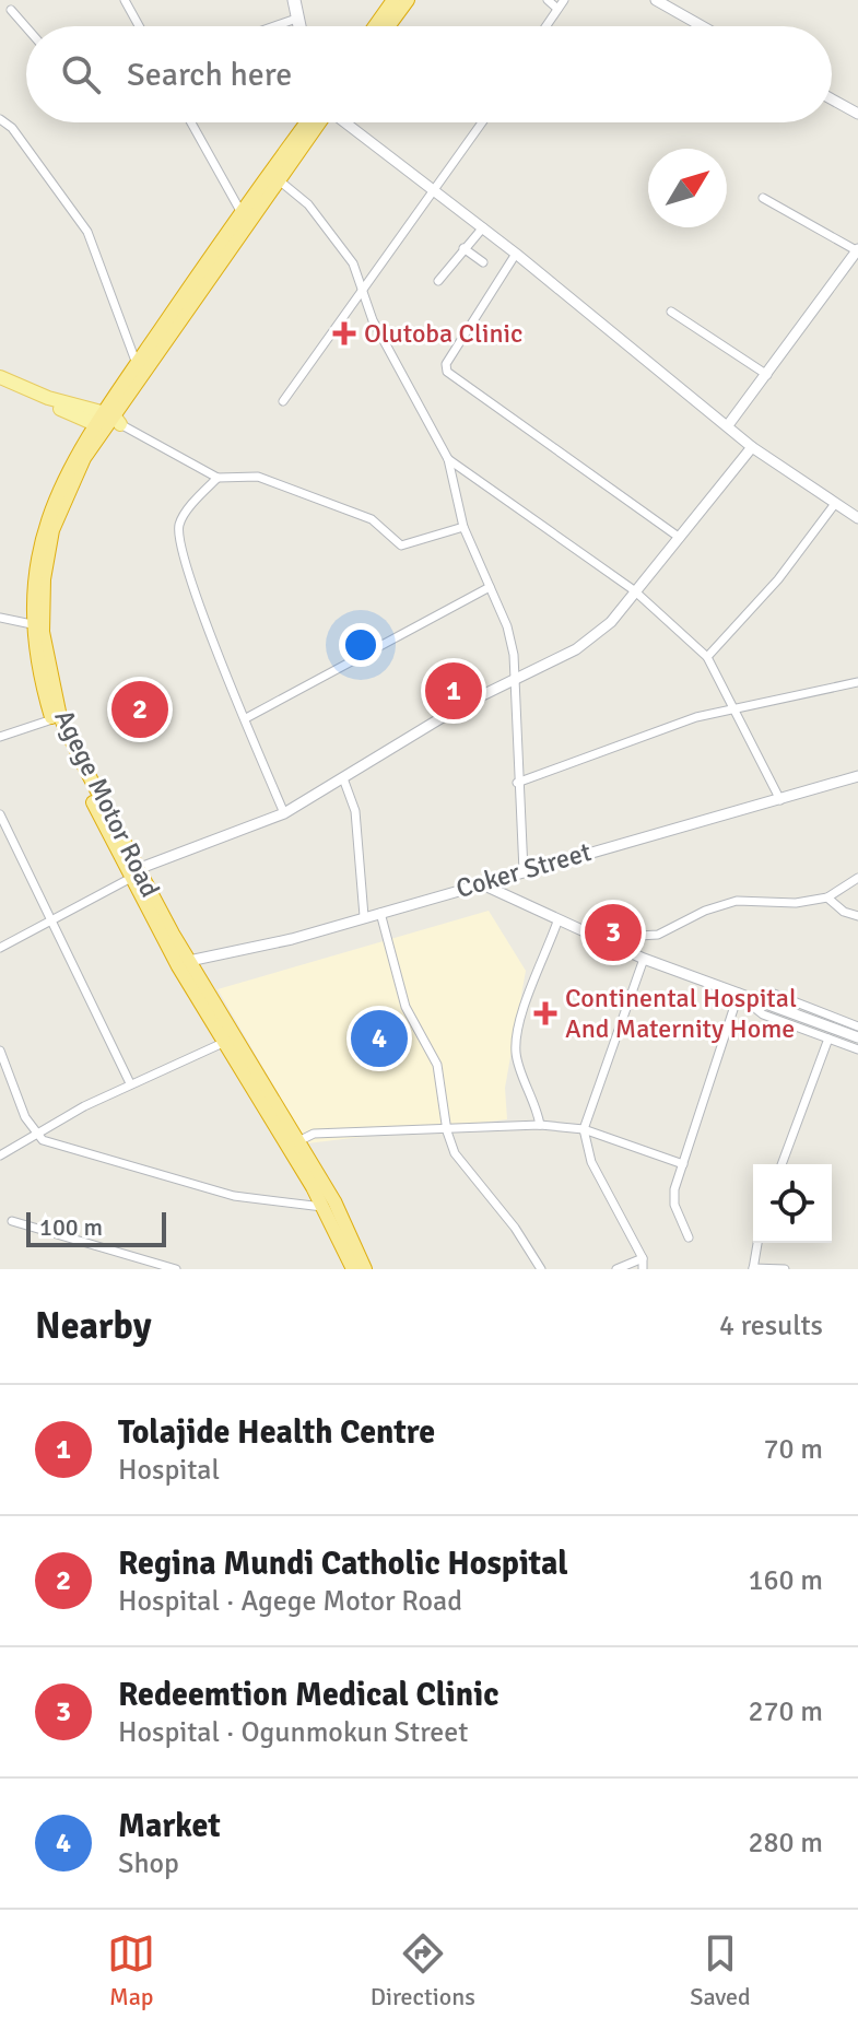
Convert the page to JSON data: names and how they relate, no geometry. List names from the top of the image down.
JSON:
{
  "streets": {
    "highway": ["Agege Motor Road"],
    "street": ["Coker Street"]
  },
  "crossings": [
    ["Agege Motor Road", "Coker Street"]
  ],
  "places": {
    "health": ["Olutoba Clinic", "Continental Hospital And Maternity Home"]
  },
  "scale_bar": "100 m",
  "north": "top right",
  "page": {
    "search": "Search here",
    "pins": [
      "1",
      "2",
      "3",
      "4"
    ],
    "scale": "100 m",
    "heading": ["Nearby", "4 results"],
    "list": [
      {
        "mark": "1",
        "name": "Tolajide Health Centre",
        "note": "Hospital",
        "value": "70 m"
      },
      {
        "mark": "2",
        "name": "Regina Mundi Catholic Hospital",
        "note": "Hospital · Agege Motor Road",
        "value": "160 m"
      },
      {
        "mark": "3",
        "name": "Redeemtion Medical Clinic",
        "note": "Hospital · Ogunmokun Street",
        "value": "270 m"
      },
      {
        "mark": "4",
        "name": "Market",
        "note": "Shop",
        "value": "280 m"
      }
    ],
    "nav": ["Map", "Directions", "Saved"]
  }
}
